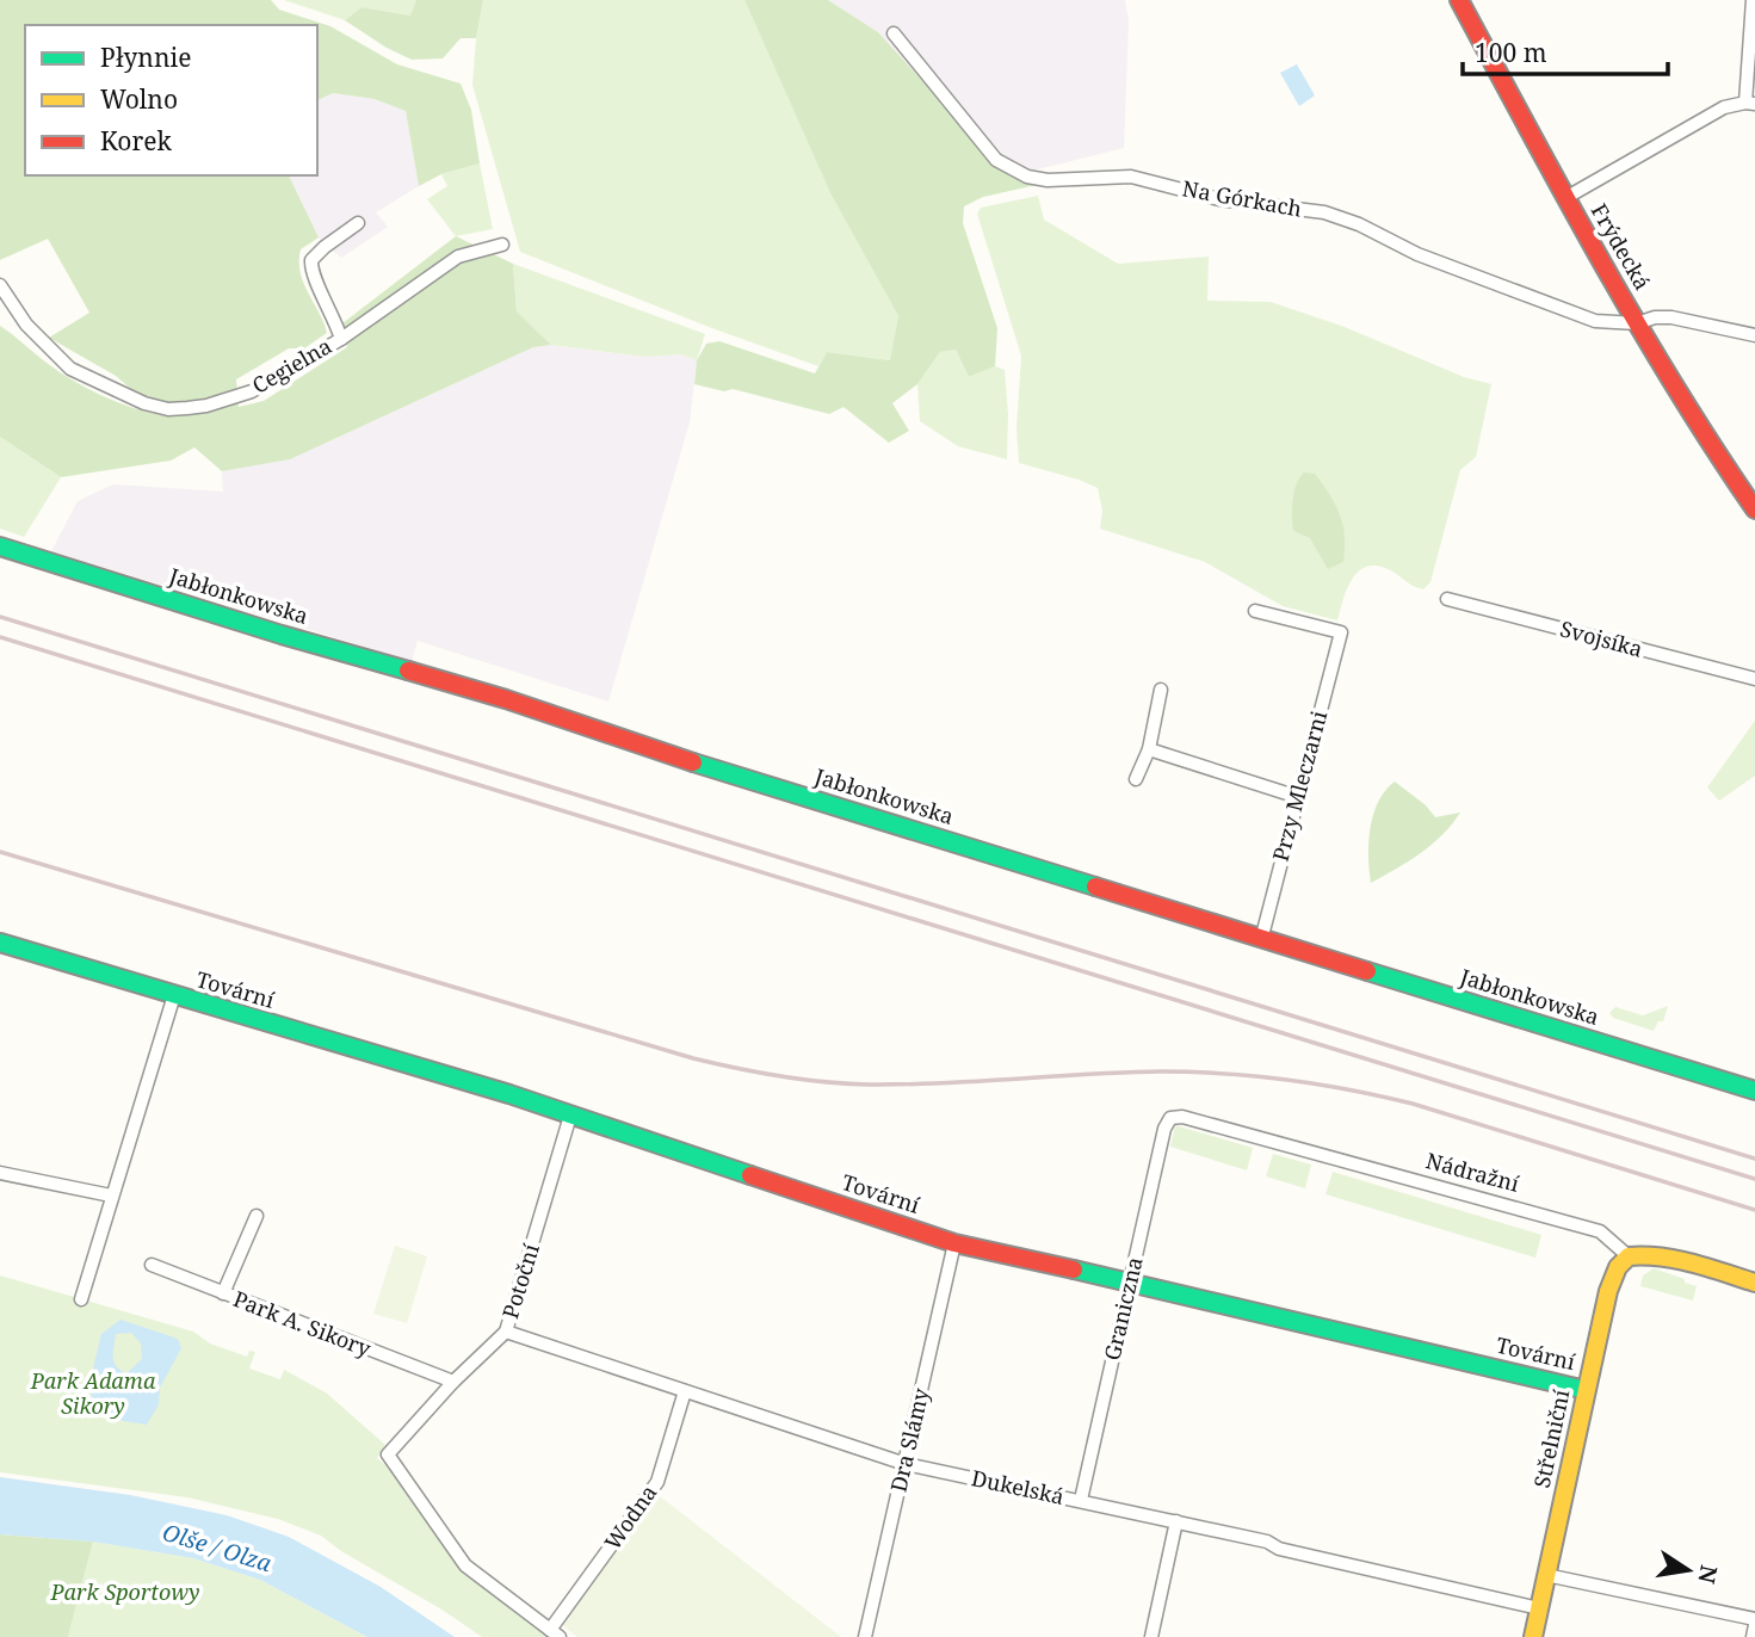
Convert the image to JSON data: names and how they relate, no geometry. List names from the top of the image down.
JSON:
{
  "streets": {
    "main road": [
      "Frýdecká",
      "Jabłonkowska",
      "Tovární",
      "Střelniční"
    ],
    "street": [
      "Na Górkach",
      "Cegielna",
      "Svojsíka",
      "Przy Mleczarni",
      "Nádražní",
      "Potoční",
      "Graniczna",
      "Park A. Sikory",
      "Dra Slámy",
      "Dukelská",
      "Wodna"
    ]
  },
  "crossings": [
    ["Na Górkach", "Frýdecká"],
    ["Jabłonkowska", "Przy Mleczarni"],
    ["Tovární", "Potoční"],
    ["Tovární", "Graniczna"],
    ["Tovární", "Střelniční"],
    ["Tovární", "Dra Slámy"],
    ["Nádražní", "Graniczna"],
    ["Nádražní", "Střelniční"],
    ["Potoční", "Park A. Sikory"],
    ["Potoční", "Dukelská"],
    ["Potoční", "Wodna"],
    ["Graniczna", "Dukelská"],
    ["Střelniční", "Dukelská"],
    ["Dra Slámy", "Dukelská"],
    ["Dukelská", "Wodna"]
  ],
  "water": ["Olše / Olza"],
  "parks": ["Park Adama Sikory", "Park Sportowy"],
  "legend": ["Płynnie", "Wolno", "Korek"],
  "scale_bar": "100 m",
  "north": "right"
}
